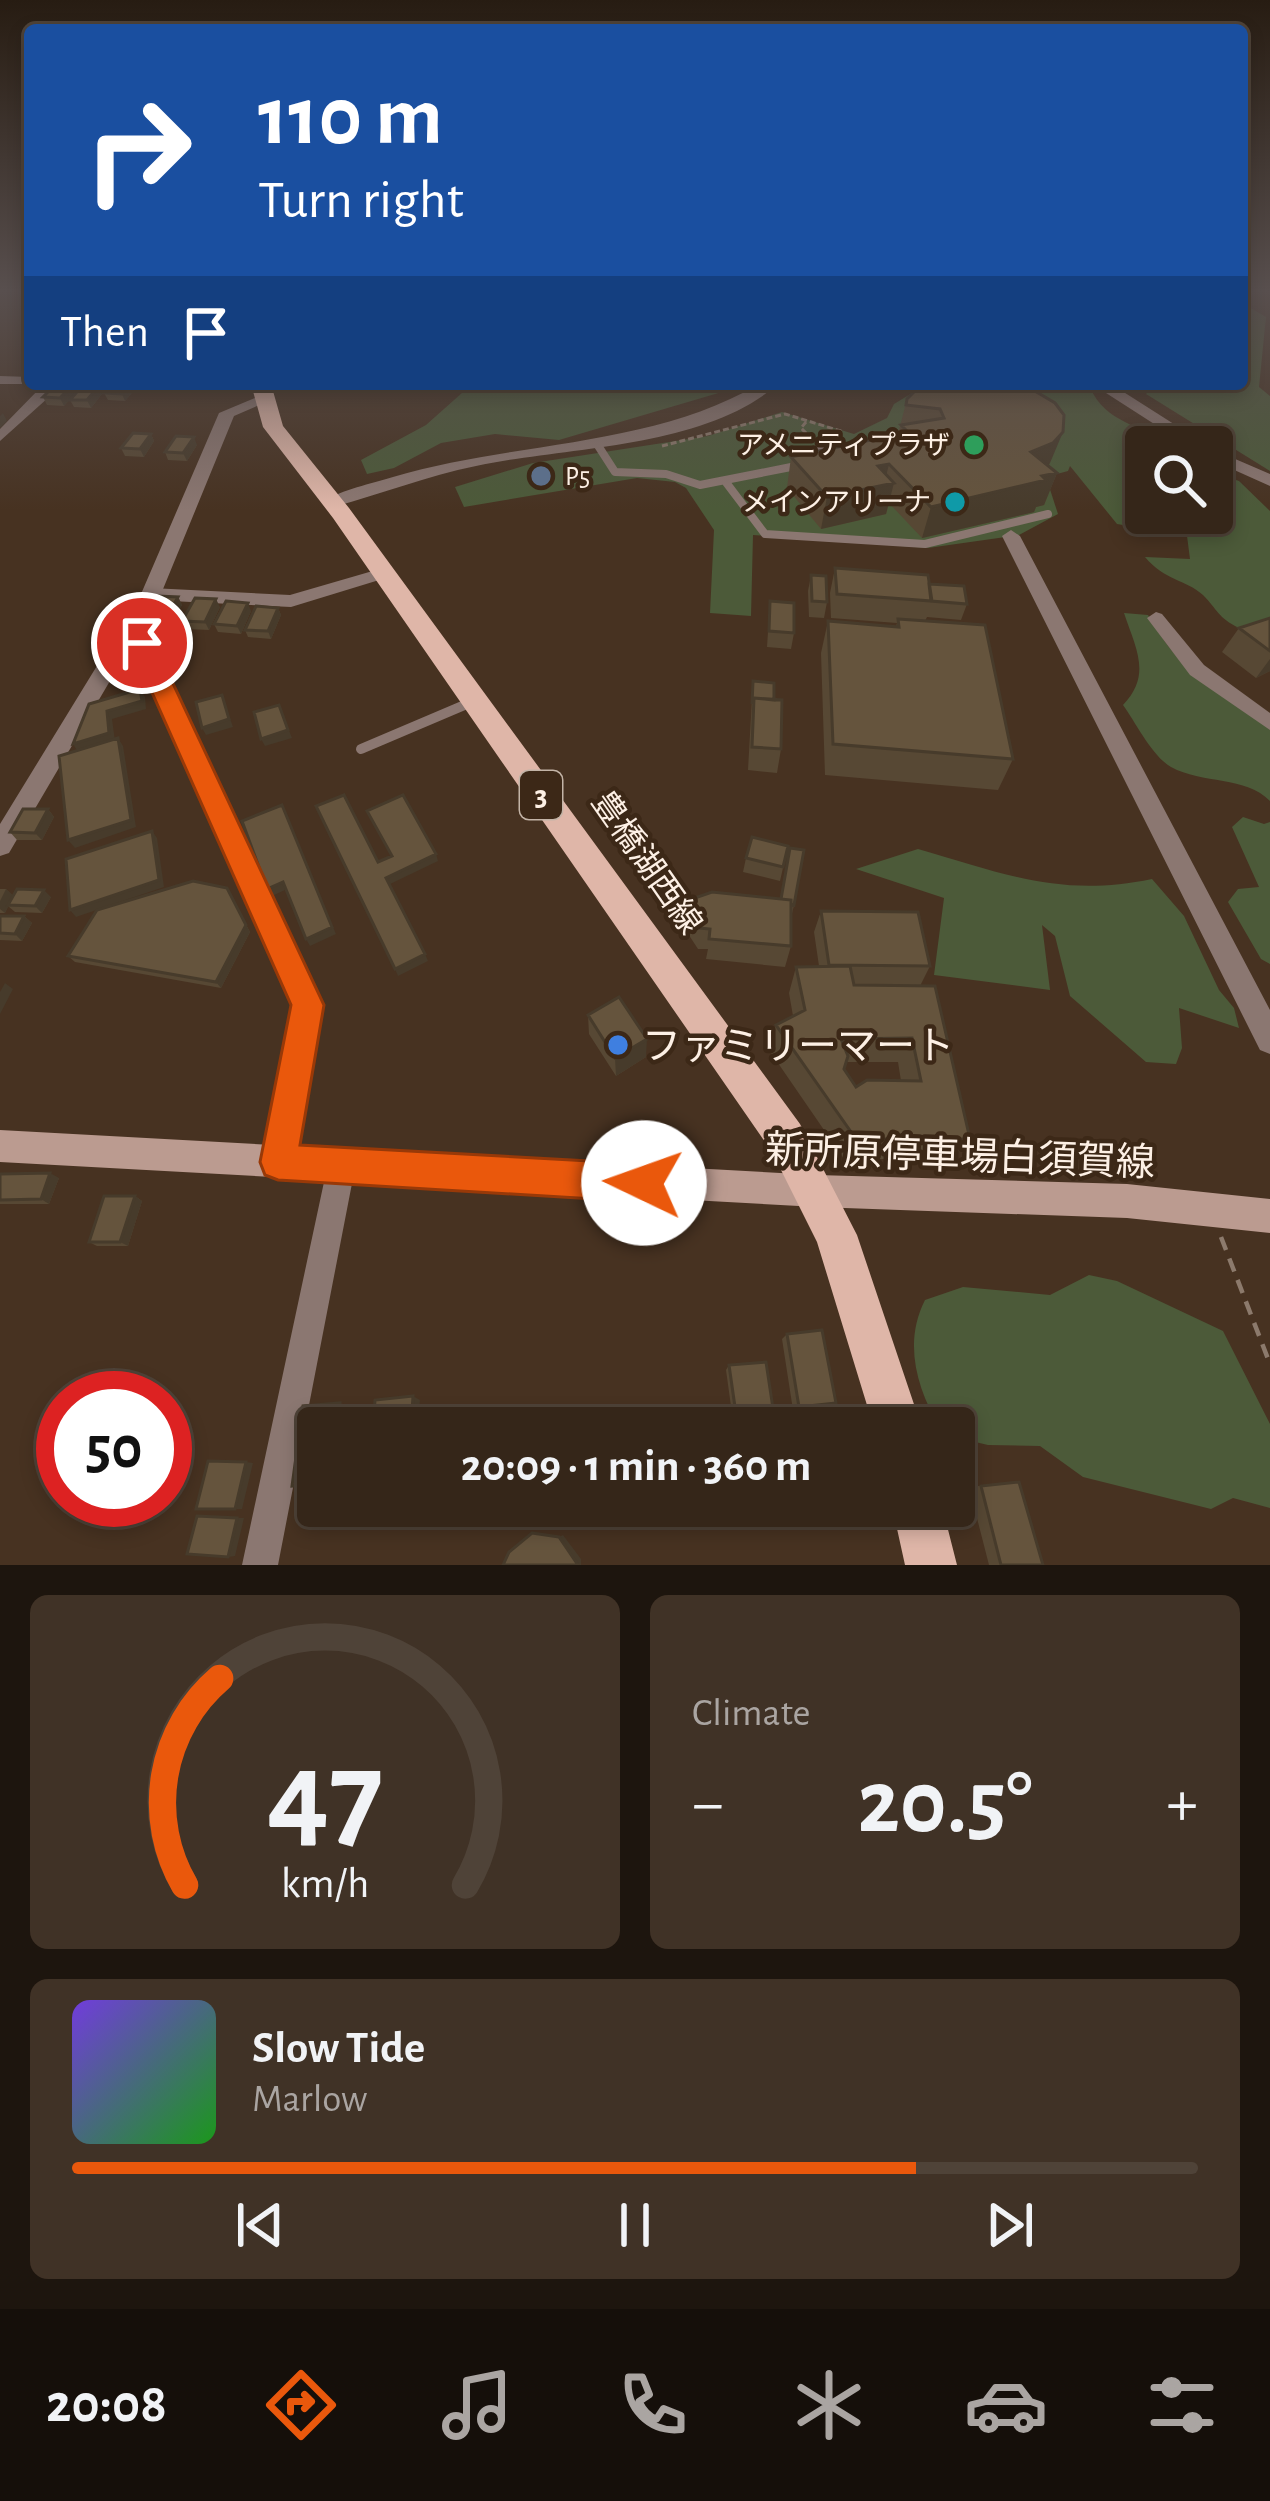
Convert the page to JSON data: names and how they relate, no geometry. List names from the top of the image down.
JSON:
{
  "streets": {
    "main road": ["3", "豊橋湖西線", "新所原停車場白須賀線"]
  },
  "crossings": [
    ["豊橋湖西線", "新所原停車場白須賀線"]
  ],
  "places": [
    "アメニティプラザ",
    "P5",
    "メインアリーナ",
    "ファミリーマート"
  ],
  "page": {
    "turn": ["110 m", "Turn right"],
    "then": "Then",
    "limit": "50",
    "trip": "20:09 · 1 min · 360 m",
    "tile": "Climate",
    "heat": ["−", "20.5°", "+"],
    "song": ["Slow Tide", "Marlow"],
    "tabs": "20:08",
    "gauge": ["47", "km/h"]
  }
}
